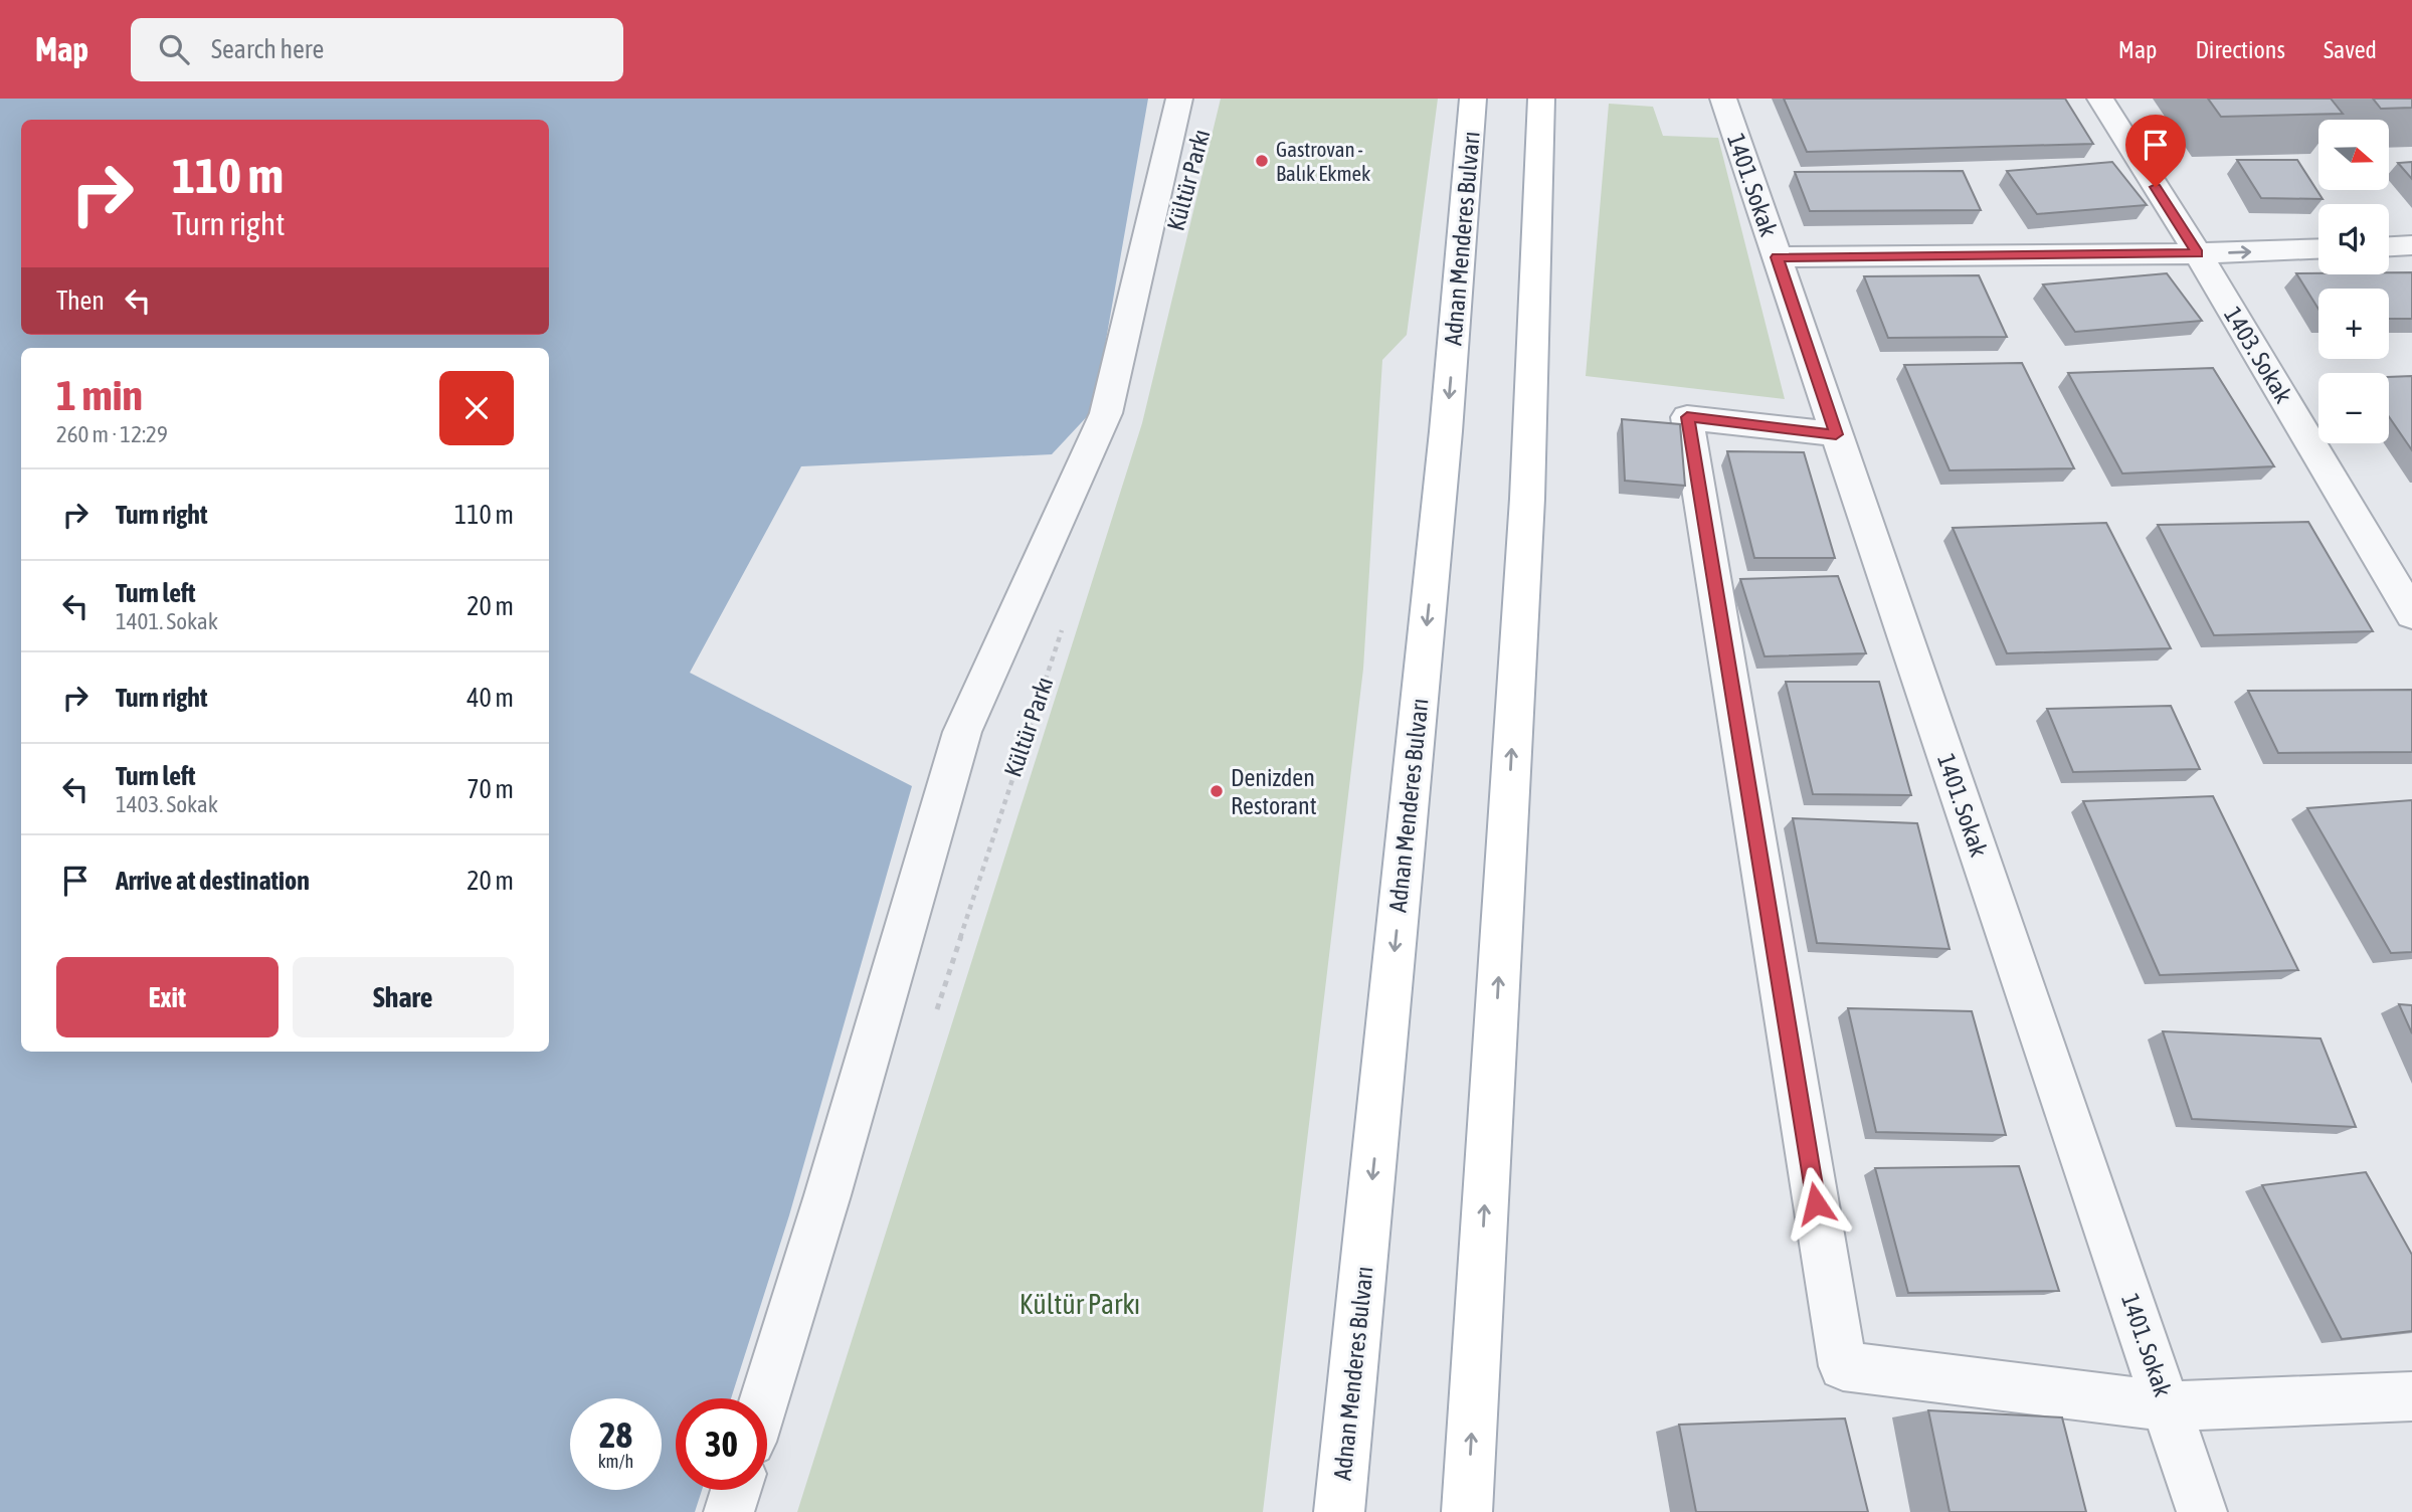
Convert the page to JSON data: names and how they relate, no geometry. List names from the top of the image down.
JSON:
{
  "streets": {
    "main road": ["Adnan Menderes Bulvarı"],
    "street": ["Kültür Parkı", "1401. Sokak", "1403. Sokak"]
  },
  "parks": ["Kültür Parkı"],
  "places": ["Gastrovan - Balık Ekmek", "Denizden Restorant"],
  "north": "right",
  "page": {
    "header": "Map",
    "search": "Search here",
    "nav": ["Map", "Directions", "Saved"],
    "map_buttons": ["+", "−"],
    "turn": ["110 m", "Turn right"],
    "then": "Then",
    "heading": ["1 min", "260 m · 12:29"],
    "list": [
      {
        "name": "Turn right",
        "value": "110 m"
      },
      {
        "name": "Turn left",
        "note": "1401. Sokak",
        "value": "20 m"
      },
      {
        "name": "Turn right",
        "value": "40 m"
      },
      {
        "name": "Turn left",
        "note": "1403. Sokak",
        "value": "70 m"
      },
      {
        "name": "Arrive at destination",
        "value": "20 m"
      }
    ],
    "buttons": ["Exit", "Share"],
    "speed": "28 km/h",
    "limit": "30"
  }
}
